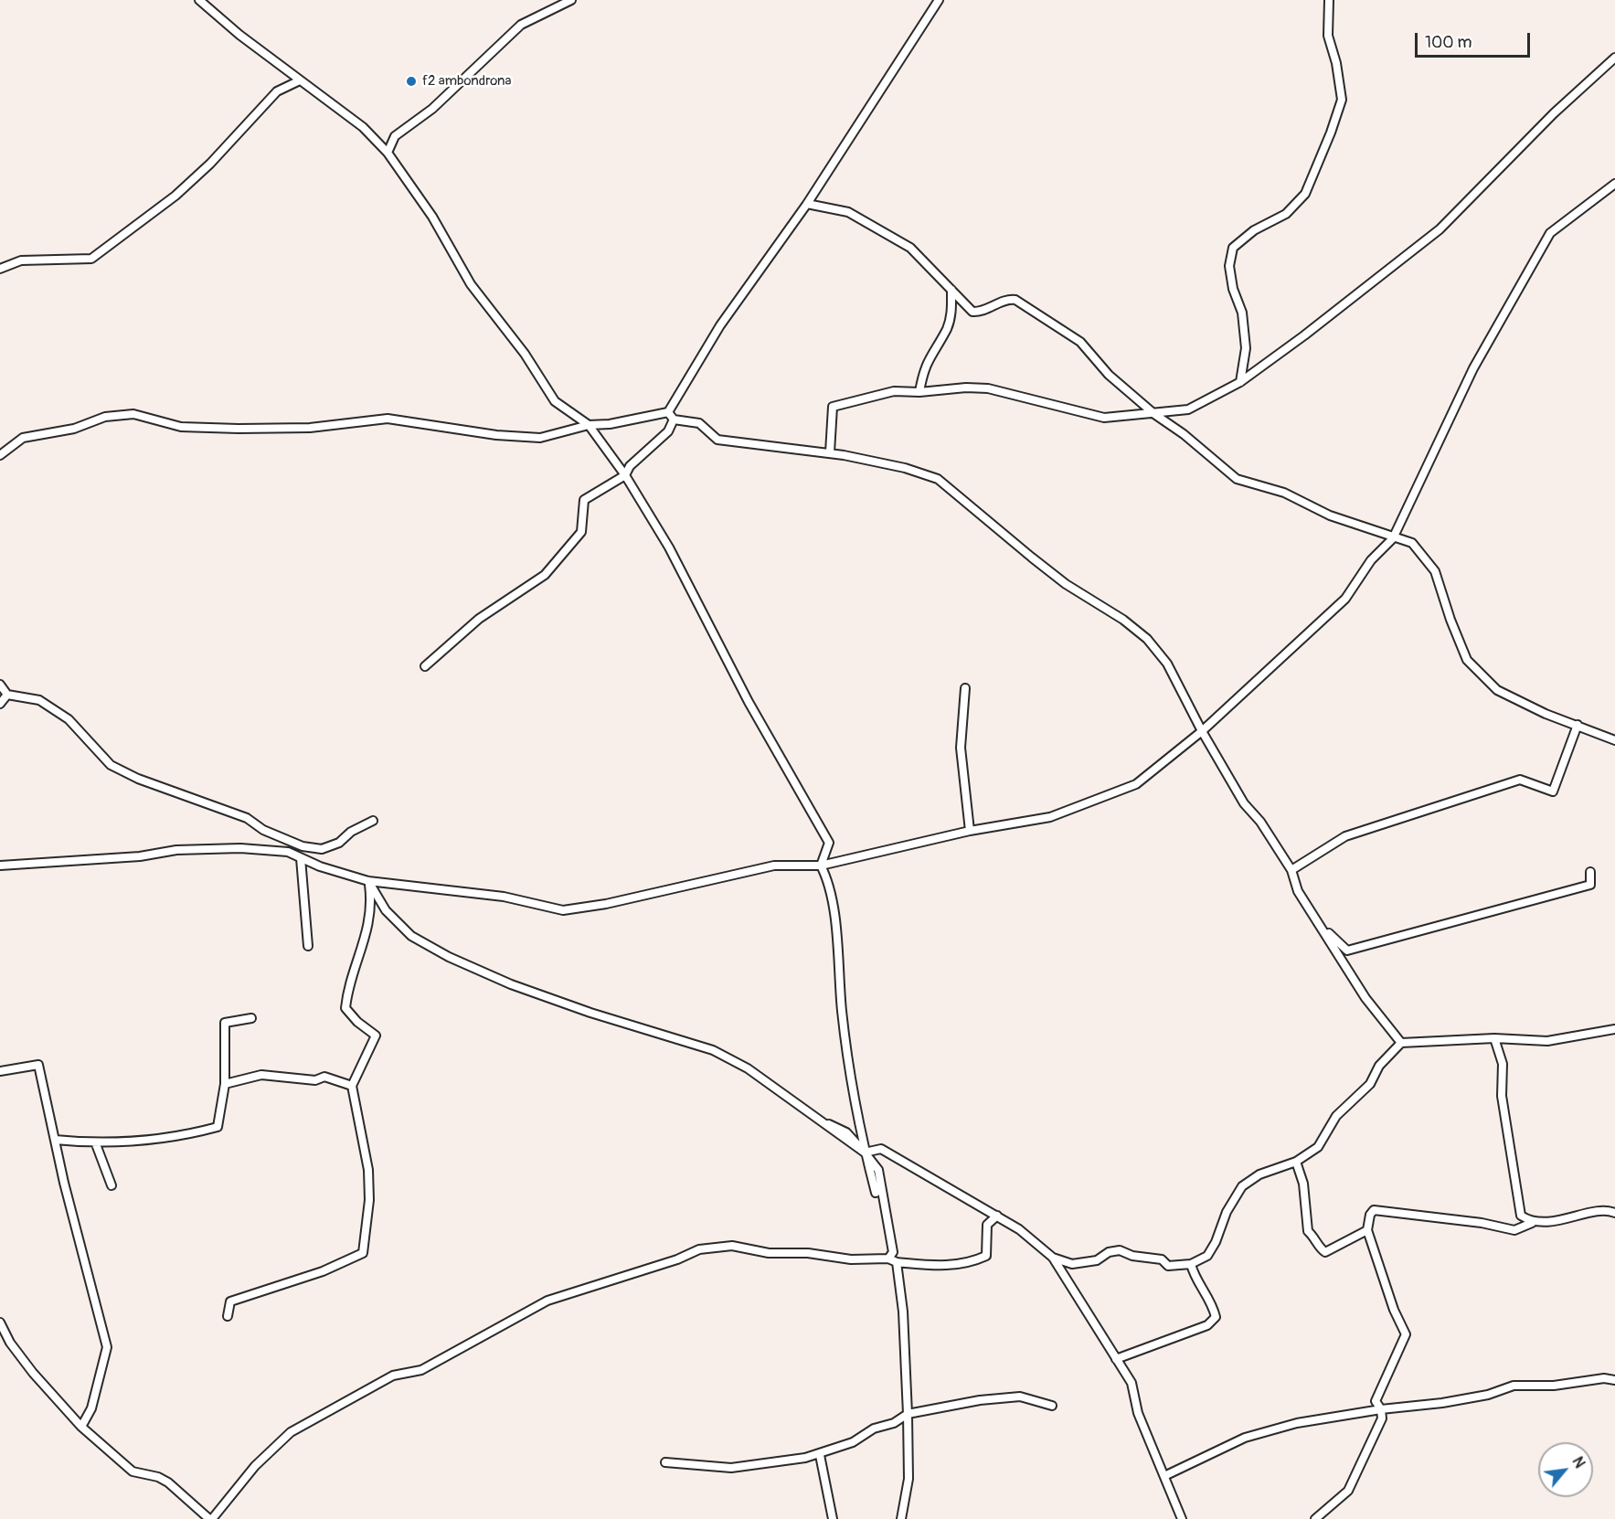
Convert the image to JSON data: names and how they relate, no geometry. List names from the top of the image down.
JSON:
{
  "places": ["f2 ambondrona"],
  "scale_bar": "100 m",
  "north": "top right"
}
